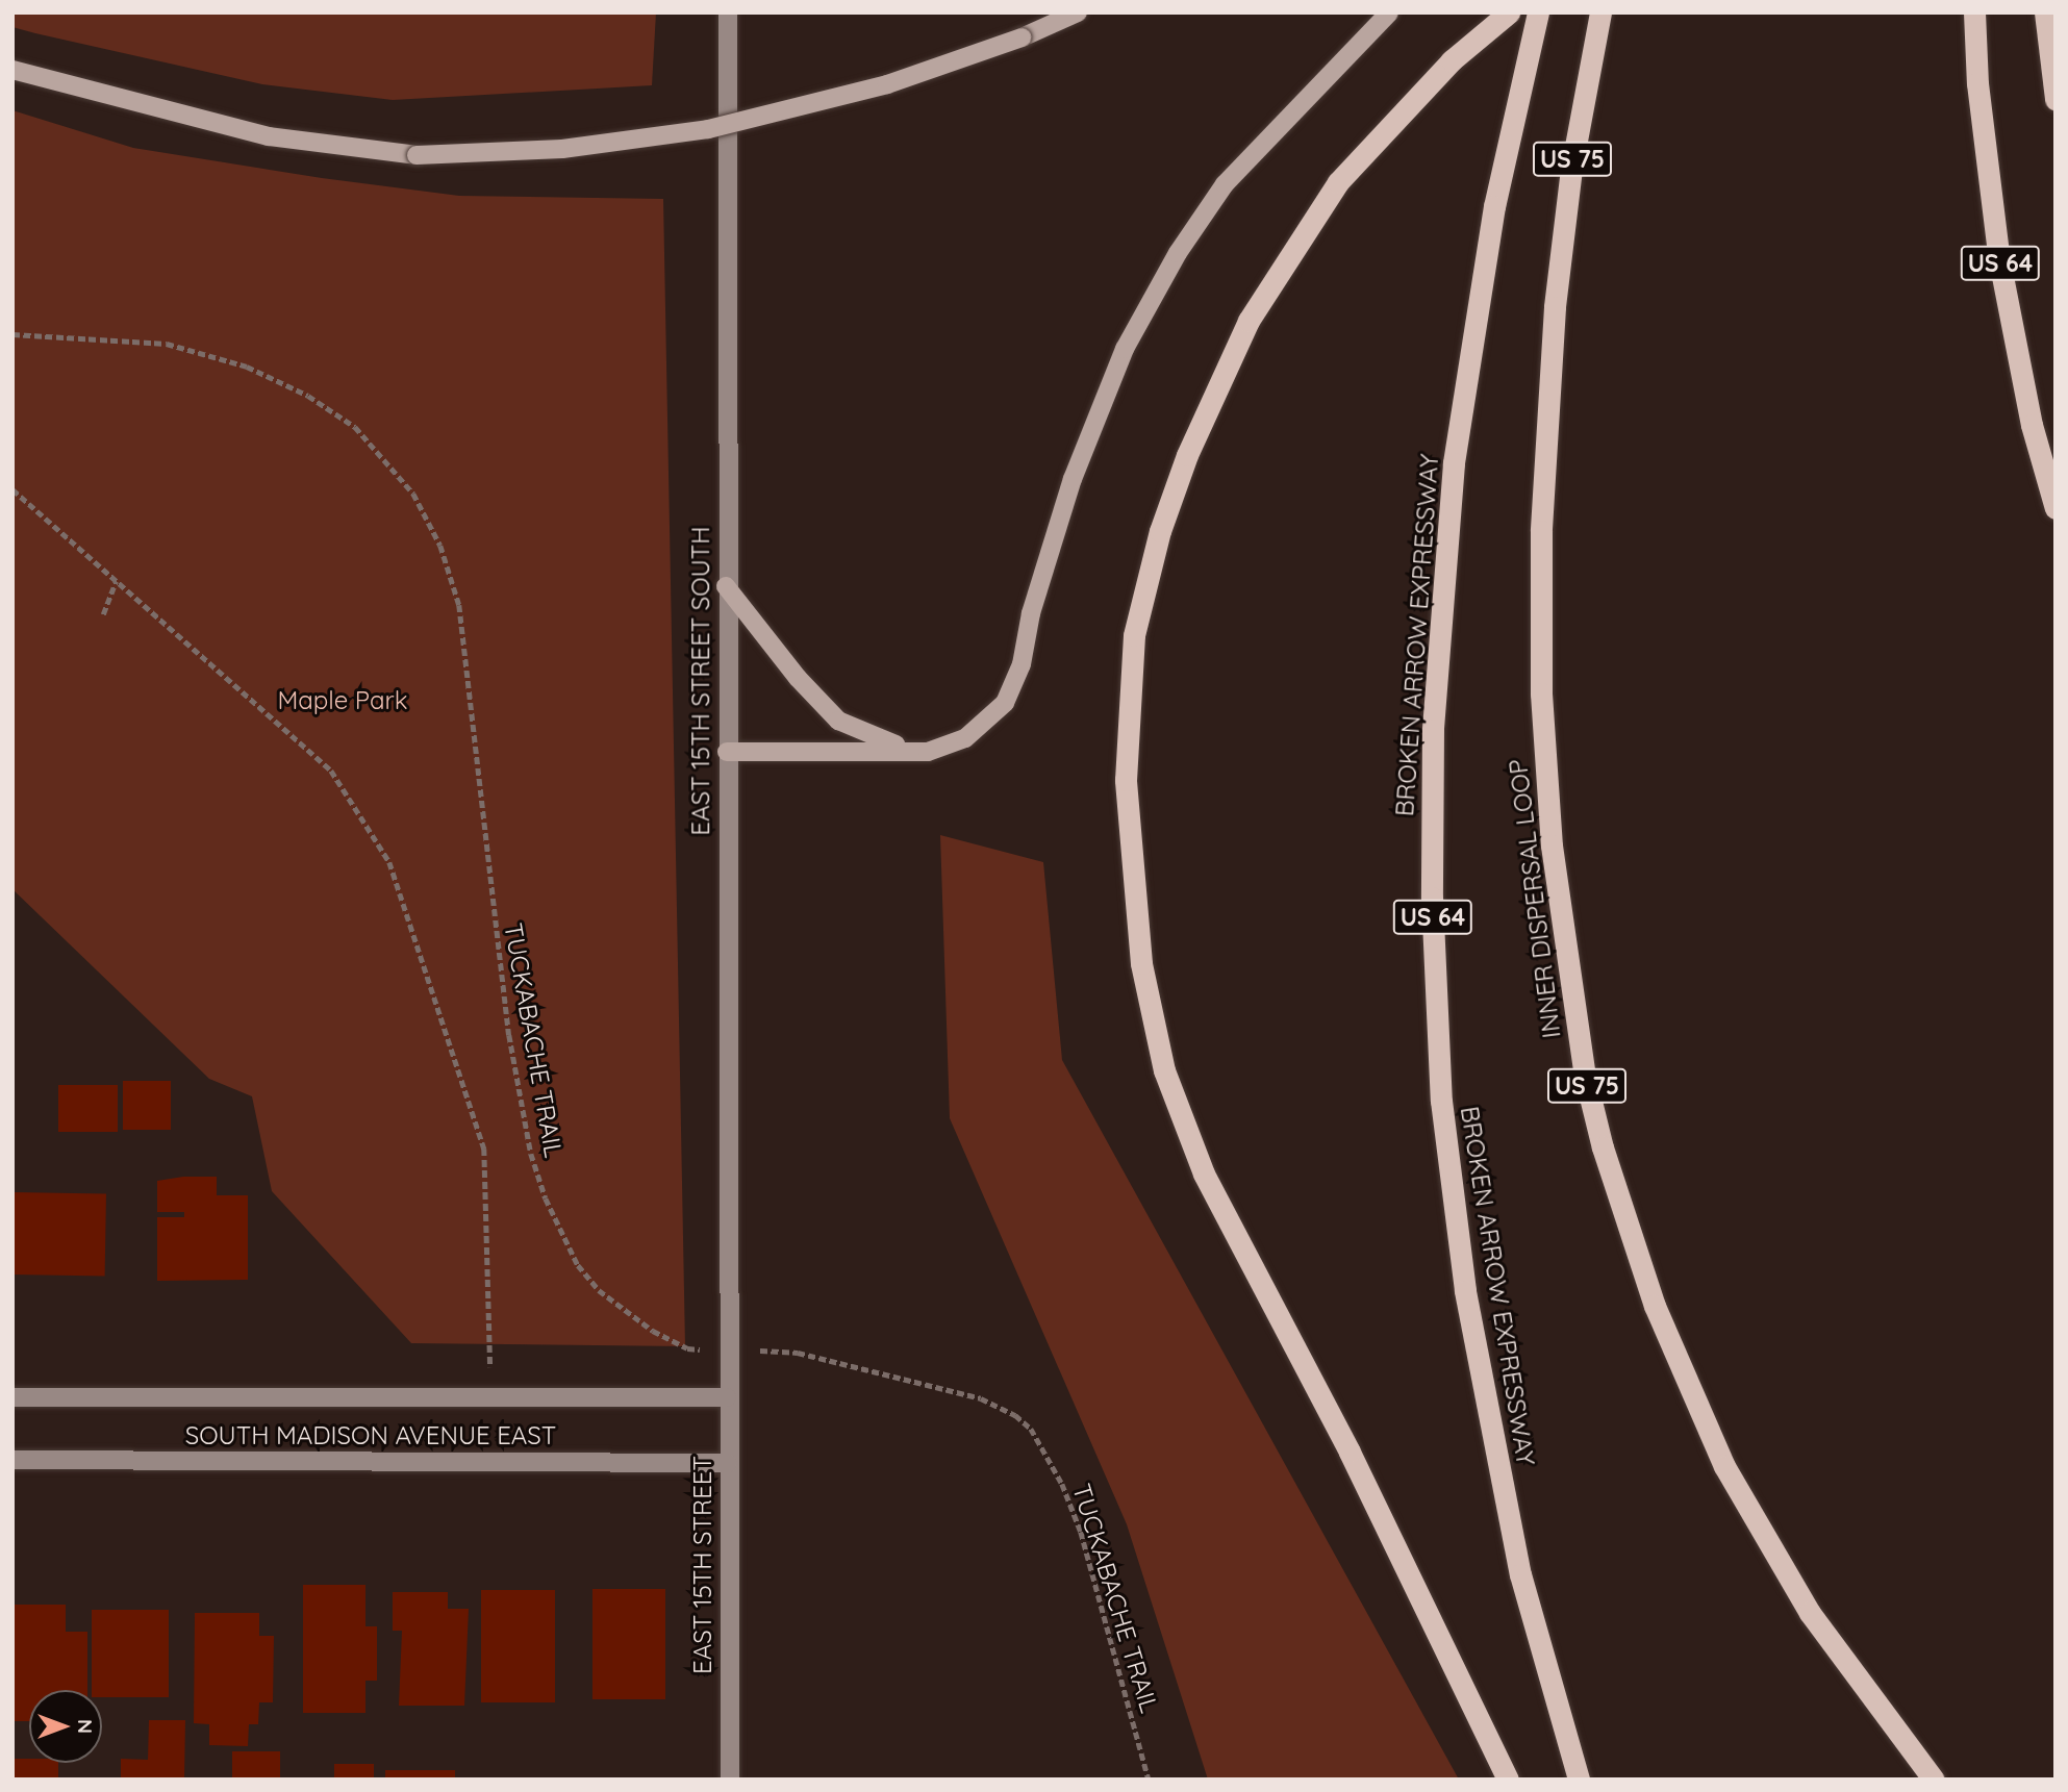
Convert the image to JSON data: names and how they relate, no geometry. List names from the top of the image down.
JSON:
{
  "streets": {
    "highway": [
      "US 75",
      "US 64",
      "BROKEN ARROW EXPRESSWAY",
      "INNER DISPERSAL LOOP"
    ],
    "main road": ["EAST 15TH STREET SOUTH", "SOUTH MADISON AVENUE EAST", "EAST 15TH STREET"],
    "path": ["TUCKABACHE TRAIL"]
  },
  "crossings": [
    ["EAST 15TH STREET SOUTH", "TUCKABACHE TRAIL"],
    ["EAST 15TH STREET SOUTH", "EAST 15TH STREET"],
    ["TUCKABACHE TRAIL", "EAST 15TH STREET"],
    ["SOUTH MADISON AVENUE EAST", "EAST 15TH STREET"]
  ],
  "parks": ["Maple Park"],
  "north": "right"
}
